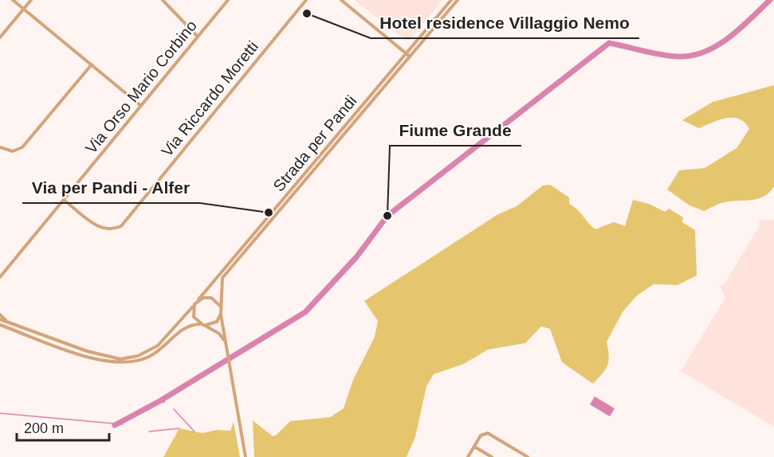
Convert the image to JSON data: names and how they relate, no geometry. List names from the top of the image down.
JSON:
{
  "streets": {
    "street": ["Via Orso Mario Corbino", "Via Riccardo Moretti", "Strada per Pandi"]
  },
  "crossings": [
    ["Via Orso Mario Corbino", "Via Riccardo Moretti"]
  ],
  "places": ["Hotel residence Villaggio Nemo", "Via per Pandi - Alfer", "Fiume Grande"],
  "scale_bar": "200 m"
}
